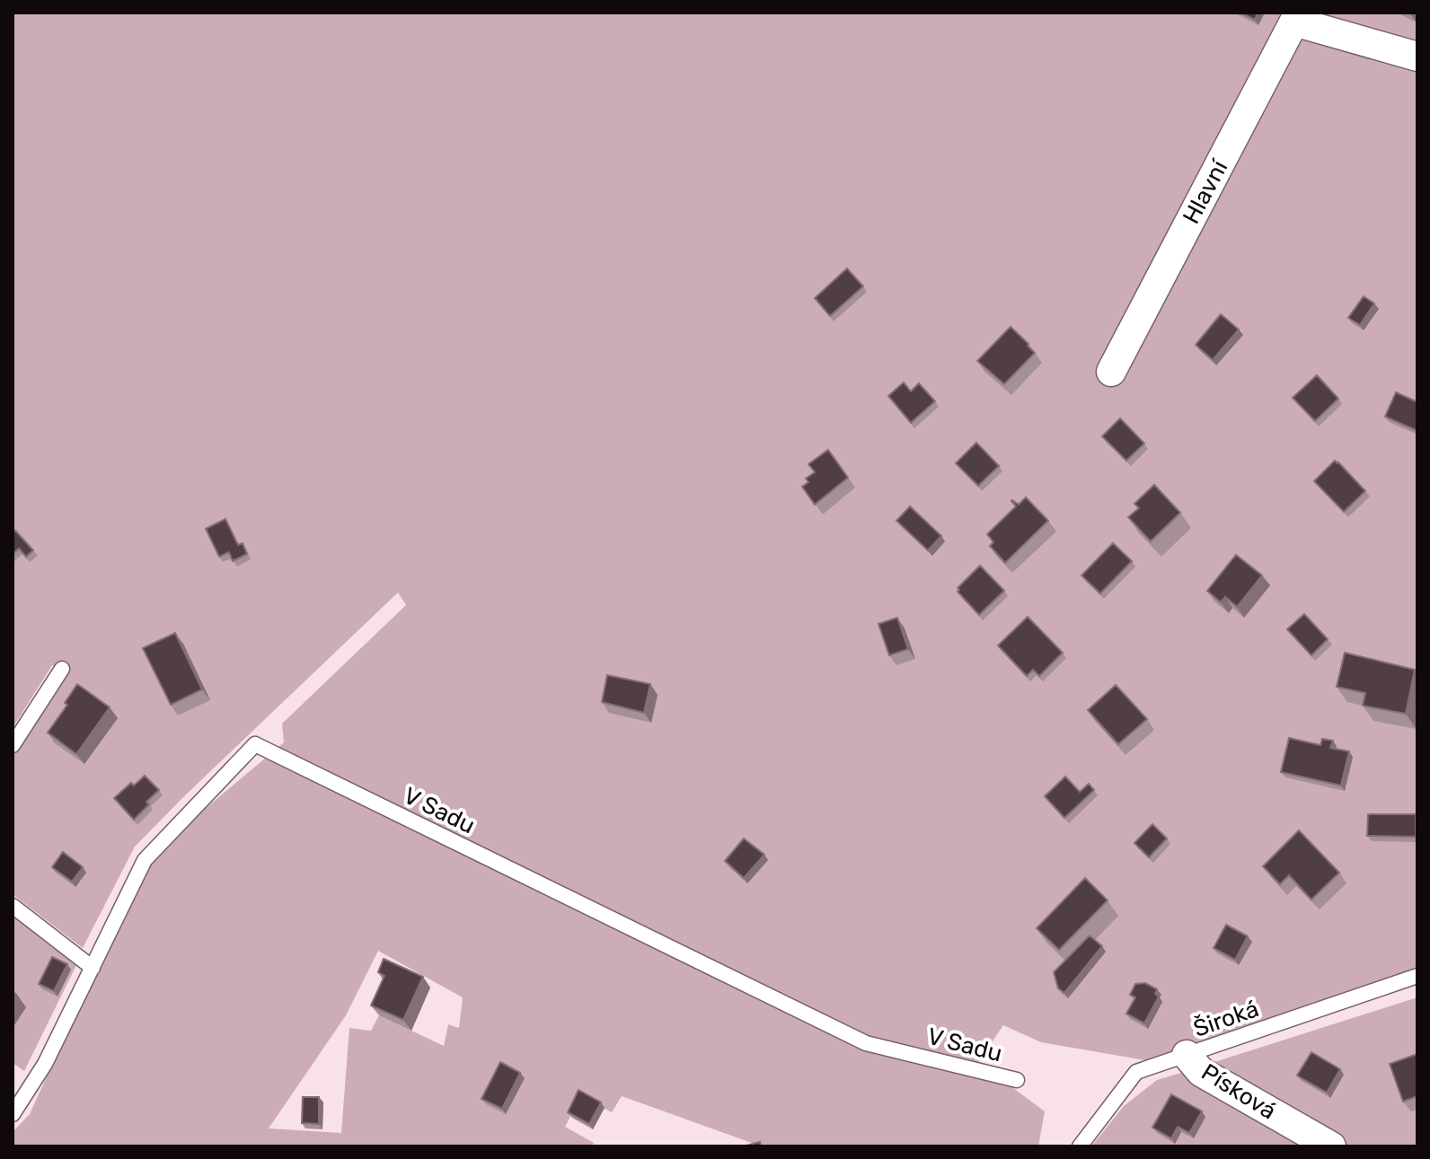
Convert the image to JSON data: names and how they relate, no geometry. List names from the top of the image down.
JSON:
{
  "streets": {
    "street": ["Hlavní", "Písková"],
    "lane": ["V Sadu", "Široká"]
  },
  "crossings": [
    ["Široká", "Písková"]
  ]
}
